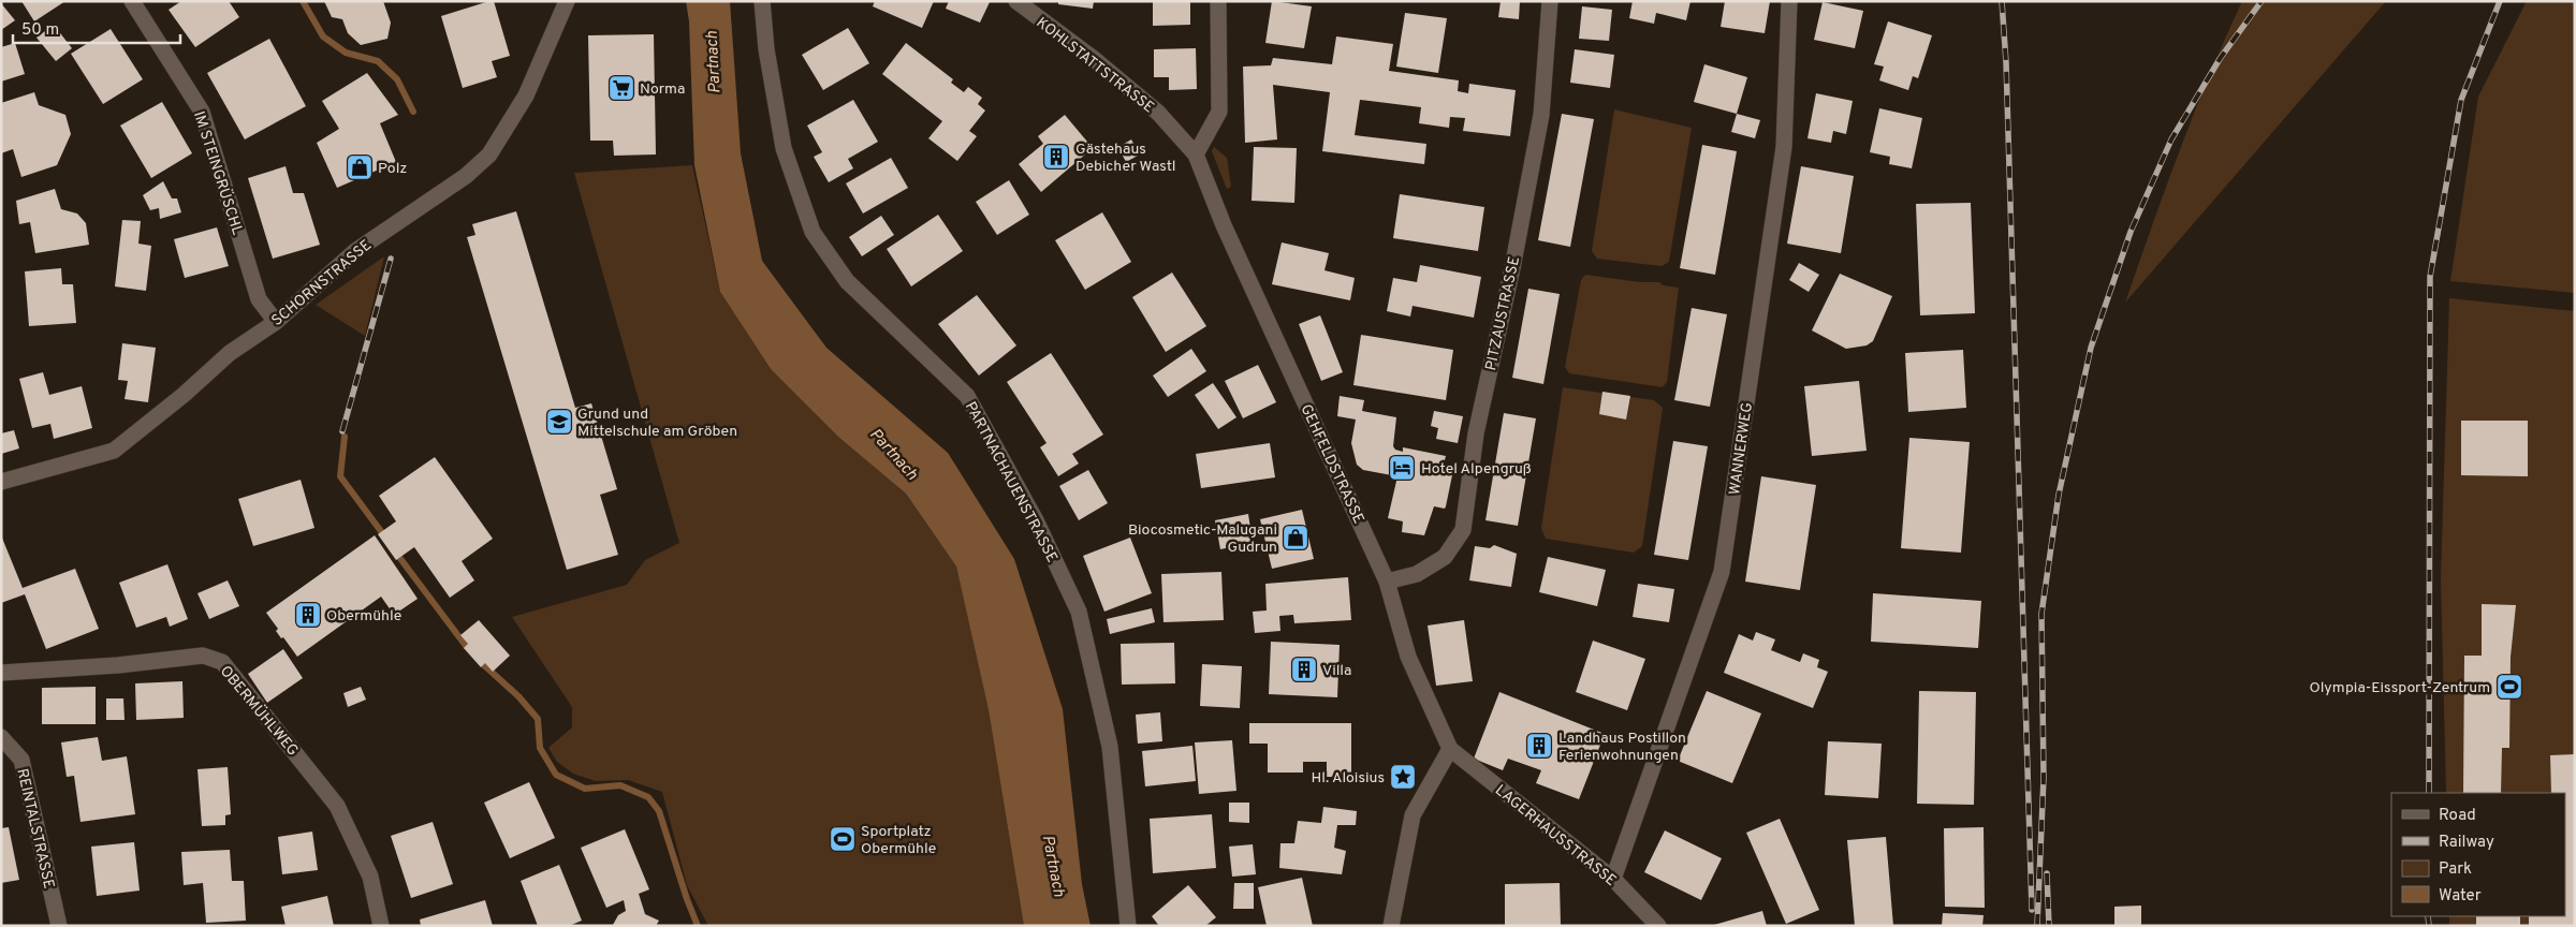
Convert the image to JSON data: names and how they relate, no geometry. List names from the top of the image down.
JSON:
{
  "streets": {
    "street": [
      "KOHLSTATTSTRASSE",
      "IM STEINGRÜSCHL",
      "SCHORNSTRASSE",
      "PITZAUSTRASSE",
      "WANNERWEG",
      "GEHFELDSTRASSE",
      "PARTNACHAUENSTRASSE",
      "OBERMÜHLWEG",
      "REINTALSTRASSE",
      "LAGERHAUSSTRASSE"
    ]
  },
  "crossings": [
    ["KOHLSTATTSTRASSE", "GEHFELDSTRASSE"],
    ["IM STEINGRÜSCHL", "SCHORNSTRASSE"],
    ["PITZAUSTRASSE", "GEHFELDSTRASSE"],
    ["WANNERWEG", "LAGERHAUSSTRASSE"],
    ["GEHFELDSTRASSE", "LAGERHAUSSTRASSE"]
  ],
  "water": ["Partnach"],
  "places": {
    "supermarket": ["Norma"],
    "building": [
      "Gästehaus Debicher Wastl",
      "Obermühle",
      "Villa",
      "Landhaus Postillon Ferienwohnungen"
    ],
    "shop": ["Polz", "Biocosmetic-Malugani Gudrun"],
    "school or university": ["Grund und Mittelschule am Gröben"],
    "hotel": ["Hotel Alpengruß"],
    "sports": ["Olympia-Eissport-Zentrum", "Sportplatz Obermühle"],
    "place": ["Hl. Aloisius"]
  },
  "legend": [
    "Road",
    "Railway",
    "Park",
    "Water"
  ],
  "scale_bar": "50 m"
}
